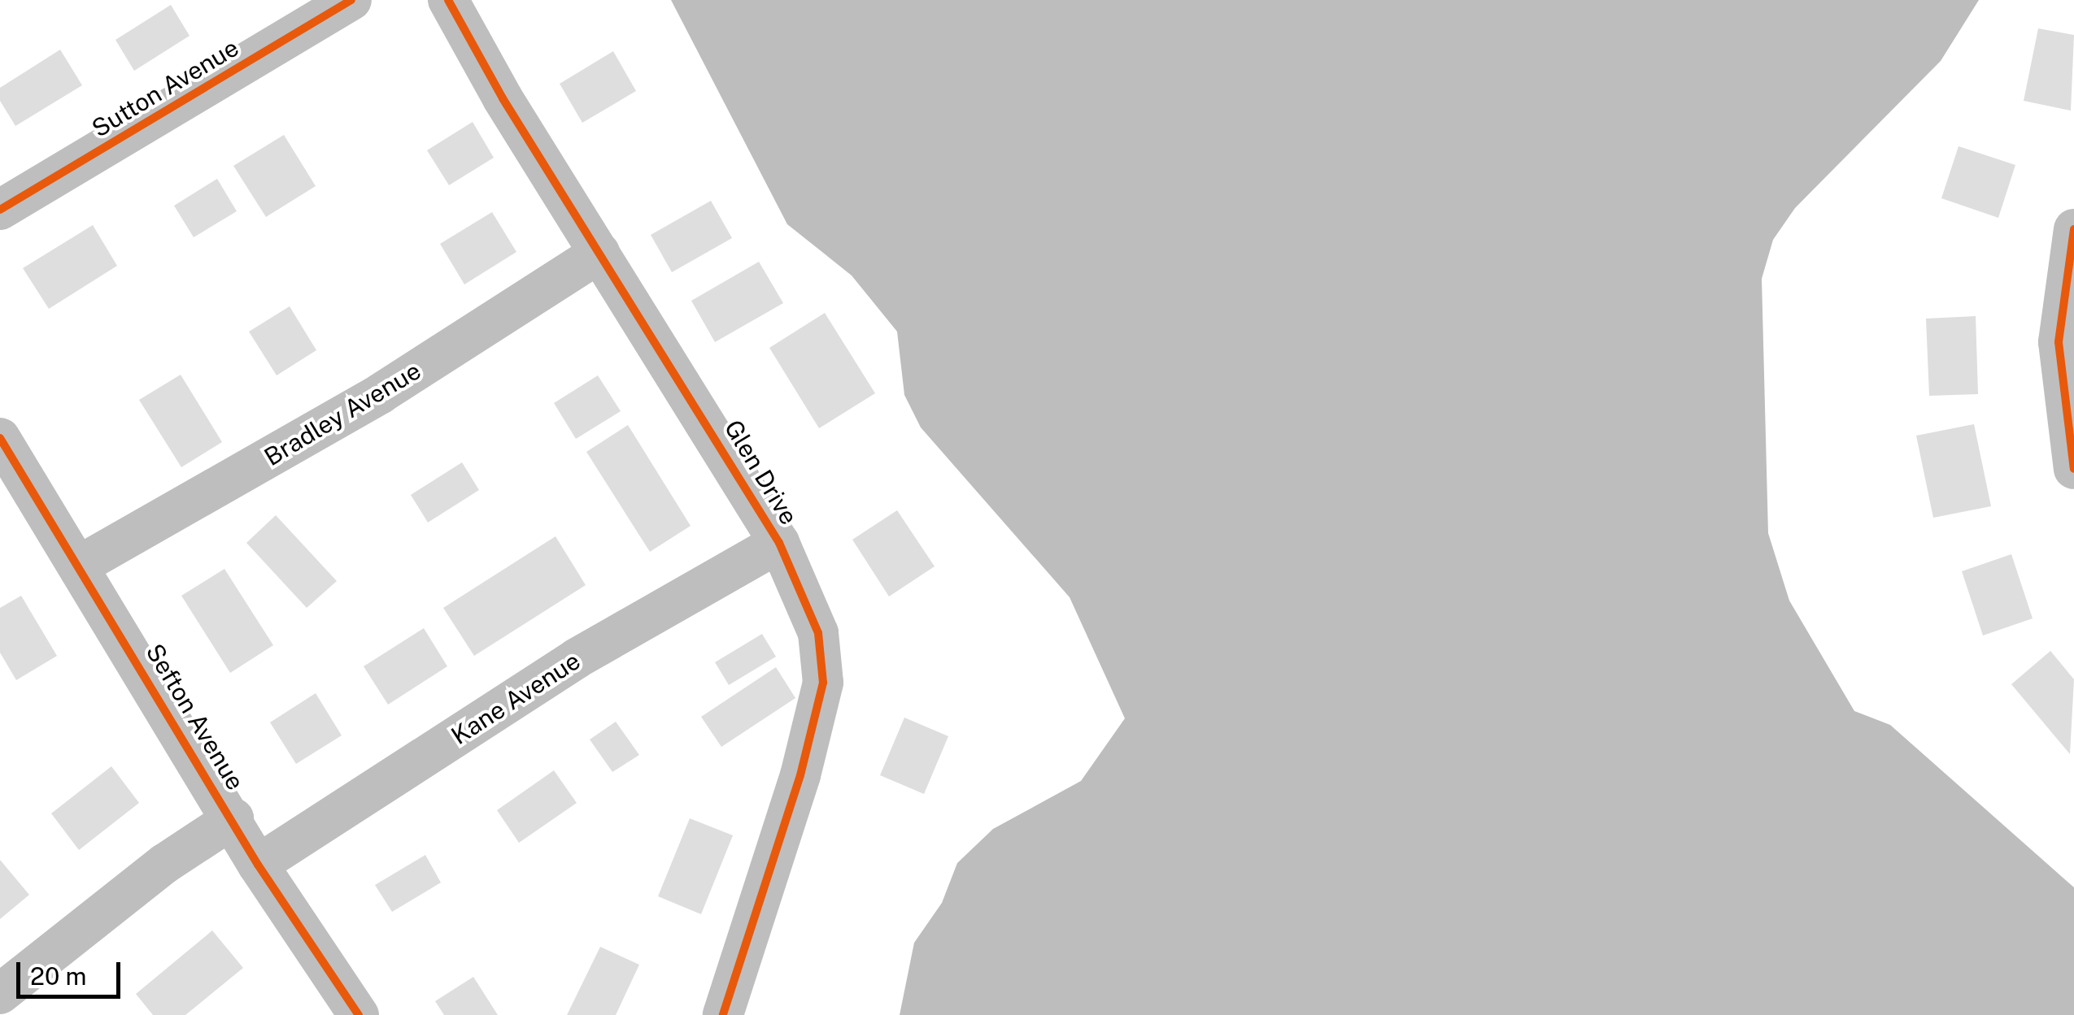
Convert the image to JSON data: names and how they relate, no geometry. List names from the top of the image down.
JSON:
{
  "streets": {
    "street": [
      "Sutton Avenue",
      "Bradley Avenue",
      "Glen Drive",
      "Kane Avenue",
      "Sefton Avenue"
    ]
  },
  "crossings": [
    ["Bradley Avenue", "Glen Drive"],
    ["Bradley Avenue", "Sefton Avenue"],
    ["Glen Drive", "Kane Avenue"],
    ["Kane Avenue", "Sefton Avenue"]
  ],
  "scale_bar": "20 m"
}
